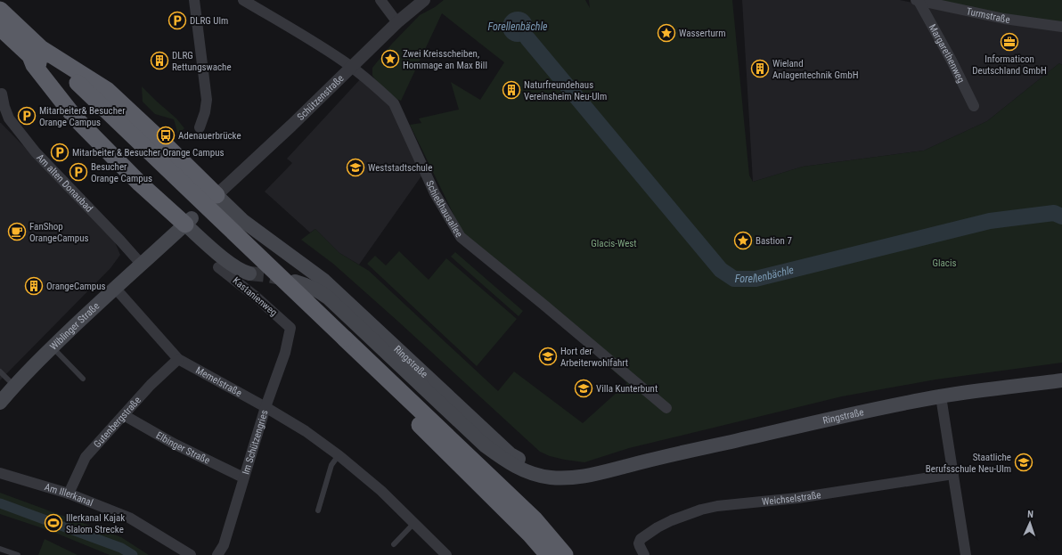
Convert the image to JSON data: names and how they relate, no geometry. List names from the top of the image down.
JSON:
{
  "streets": {
    "main road": ["Wiblinger Straße", "Ringstraße"],
    "street": [
      "Turmstraße",
      "Margarethenweg",
      "Schützenstraße",
      "Am alten Donaubad",
      "Schießhausallee",
      "Kastanienweg",
      "Memelstraße",
      "Gutenbergstraße",
      "Im Schützengries",
      "Elbinger Straße",
      "Am Illerkanal",
      "Weichselstraße"
    ]
  },
  "crossings": [
    ["Turmstraße", "Margarethenweg"],
    ["Schützenstraße", "Schießhausallee"],
    ["Schützenstraße", "Ringstraße"],
    ["Am alten Donaubad", "Wiblinger Straße"],
    ["Kastanienweg", "Im Schützengries"],
    ["Wiblinger Straße", "Memelstraße"],
    ["Memelstraße", "Gutenbergstraße"],
    ["Memelstraße", "Im Schützengries"],
    ["Gutenbergstraße", "Elbinger Straße"],
    ["Gutenbergstraße", "Am Illerkanal"],
    ["Im Schützengries", "Elbinger Straße"]
  ],
  "water": ["Forellenbächle"],
  "parks": ["Glacis-West", "Glacis"],
  "places": {
    "parking": [
      "DLRG Ulm",
      "Mitarbeiter& Besucher Orange Campus",
      "Mitarbeiter & Besucher Orange Campus",
      "Besucher Orange Campus"
    ],
    "place": ["Wasserturm", "Zwei Kreisscheiben, Hommage an Max Bill", "Bastion 7"],
    "office": ["Informaticon Deutschland GmbH"],
    "building": [
      "DLRG Rettungswache",
      "Wieland Anlagentechnik GmbH",
      "Naturfreundehaus Vereinsheim Neu-Ulm",
      "OrangeCampus"
    ],
    "bus stop": ["Adenauerbrücke"],
    "school or university": [
      "Weststadtschule",
      "Hort der Arbeiterwohlfahrt",
      "Villa Kunterbunt",
      "Staatliche Berufsschule Neu-Ulm"
    ],
    "cafe": ["FanShop OrangeCampus"],
    "sports": ["Illerkanal Kajak Slalom Strecke"]
  },
  "north": "top"
}
